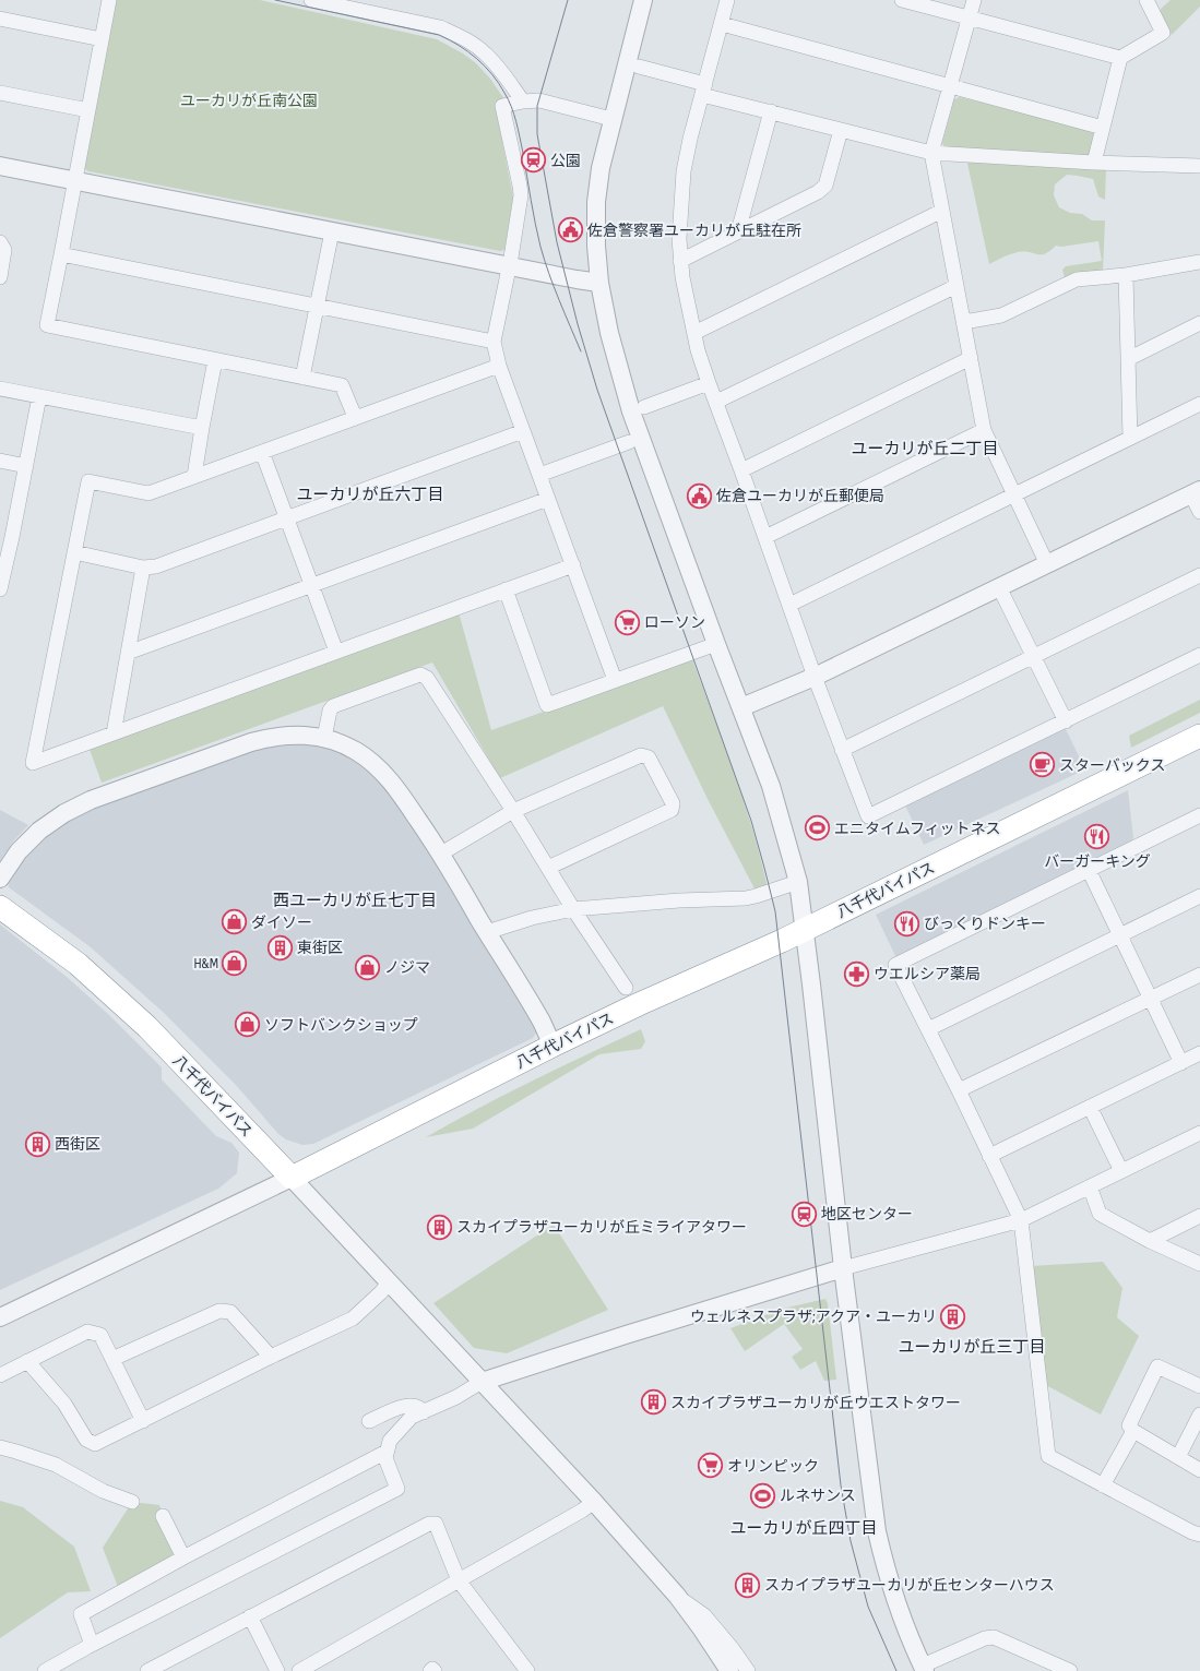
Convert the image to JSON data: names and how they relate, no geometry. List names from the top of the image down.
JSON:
{
  "streets": {
    "highway": ["八千代バイパス"]
  },
  "districts": [
    "ユーカリが丘二丁目",
    "ユーカリが丘六丁目",
    "西ユーカリが丘七丁目",
    "ユーカリが丘三丁目",
    "ユーカリが丘四丁目"
  ],
  "parks": ["ユーカリが丘南公園"],
  "places": {
    "station": ["公園", "地区センター"],
    "public building": ["佐倉警察署ユーカリが丘駐在所", "佐倉ユーカリが丘郵便局"],
    "supermarket": ["ローソン", "オリンピック"],
    "cafe": ["スターバックス"],
    "sports": ["エニタイムフィットネス", "ルネサンス"],
    "restaurant": ["バーガーキング", "びっくりドンキー"],
    "shop": [
      "ダイソー",
      "H&M",
      "ノジマ",
      "ソフトバンクショップ"
    ],
    "building": [
      "東街区",
      "西街区",
      "スカイプラザユーカリが丘ミライアタワー",
      "ウェルネスプラザ;アクア・ユーカリ",
      "スカイプラザユーカリが丘ウエストタワー",
      "スカイプラザユーカリが丘センターハウス"
    ],
    "pharmacy": ["ウエルシア薬局"]
  }
}
